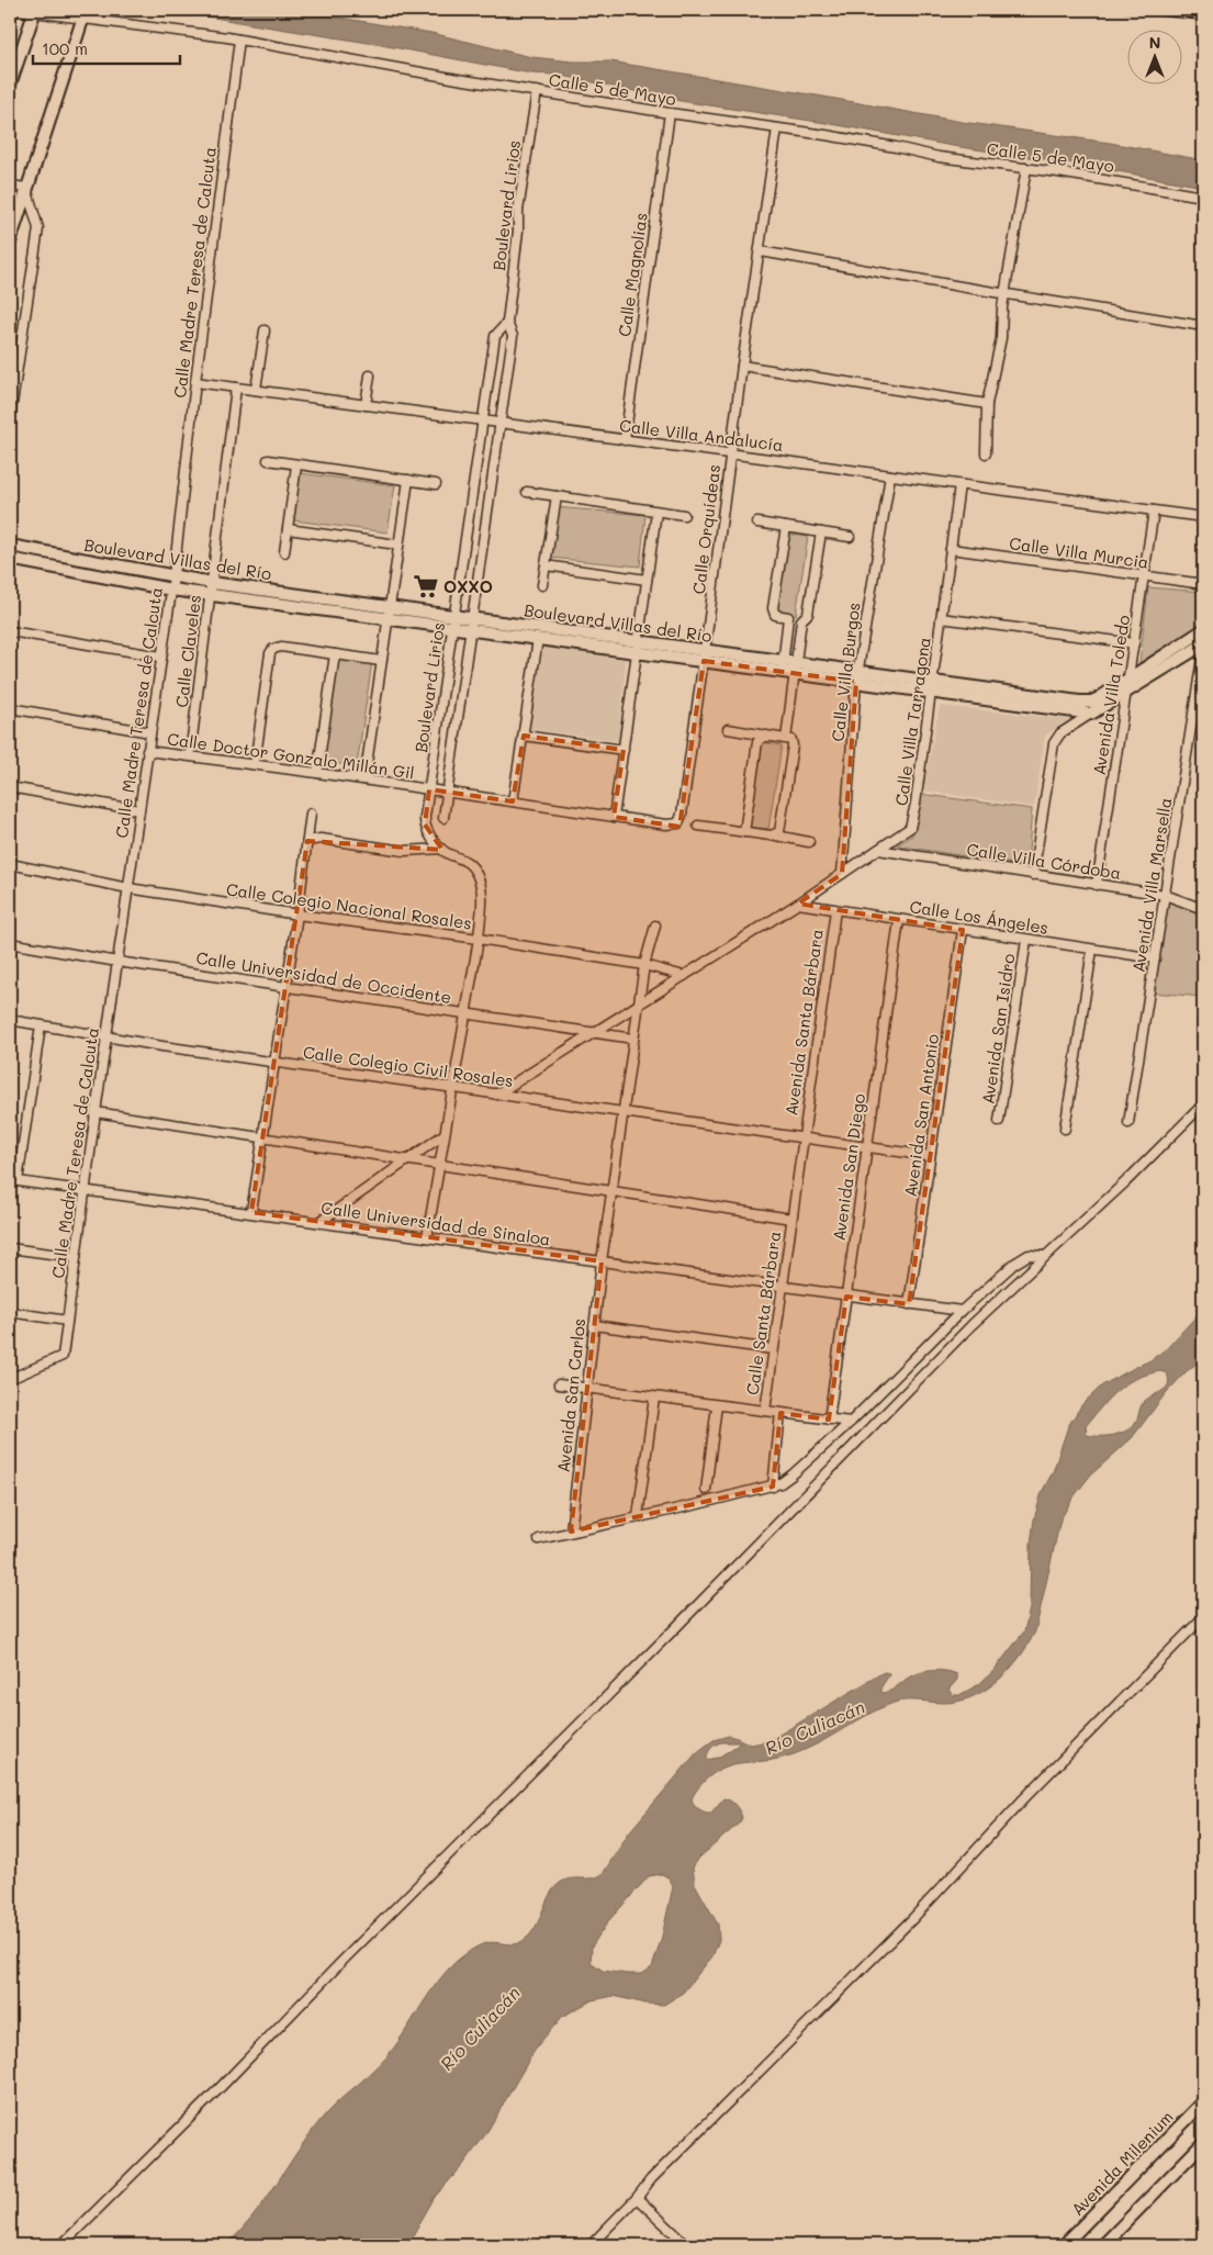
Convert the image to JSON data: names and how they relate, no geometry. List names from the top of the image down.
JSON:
{
  "streets": {
    "street": [
      "Calle 5 de Mayo",
      "Boulevard Lirios",
      "Calle Madre Teresa de Calcuta",
      "Calle Magnolias",
      "Calle Villa Andalucía",
      "Calle Orquídeas",
      "Calle Villa Murcia",
      "Boulevard Villas del Río",
      "Calle Claveles",
      "Calle Villa Burgos",
      "Avenida Villa Toledo",
      "Calle Villa Tarragona",
      "Calle Doctor Gonzalo Millán Gil",
      "Calle Villa Córdoba",
      "Avenida Villa Marsella",
      "Calle Colegio Nacional Rosales",
      "Calle Los Ángeles",
      "Calle Universidad de Occidente",
      "Avenida Santa Bárbara",
      "Avenida San Isidro",
      "Calle Colegio Civil Rosales",
      "Avenida San Antonio",
      "Avenida San Diego",
      "Calle Universidad de Sinaloa",
      "Calle Santa Bárbara",
      "Avenida San Carlos",
      "Avenida Milenium"
    ]
  },
  "crossings": [
    ["Calle 5 de Mayo", "Boulevard Lirios"],
    ["Calle 5 de Mayo", "Calle Madre Teresa de Calcuta"],
    ["Calle 5 de Mayo", "Calle Magnolias"],
    ["Calle 5 de Mayo", "Calle Orquídeas"],
    ["Boulevard Lirios", "Calle Villa Andalucía"],
    ["Boulevard Lirios", "Boulevard Villas del Río"],
    ["Boulevard Lirios", "Calle Doctor Gonzalo Millán Gil"],
    ["Calle Madre Teresa de Calcuta", "Calle Villa Andalucía"],
    ["Calle Madre Teresa de Calcuta", "Boulevard Villas del Río"],
    ["Calle Madre Teresa de Calcuta", "Calle Doctor Gonzalo Millán Gil"],
    ["Calle Madre Teresa de Calcuta", "Calle Colegio Nacional Rosales"],
    ["Calle Madre Teresa de Calcuta", "Calle Universidad de Occidente"],
    ["Calle Madre Teresa de Calcuta", "Calle Colegio Civil Rosales"],
    ["Calle Madre Teresa de Calcuta", "Calle Universidad de Sinaloa"],
    ["Calle Magnolias", "Calle Villa Andalucía"],
    ["Calle Villa Andalucía", "Calle Orquídeas"],
    ["Calle Villa Andalucía", "Calle Claveles"],
    ["Calle Villa Andalucía", "Calle Villa Burgos"],
    ["Calle Villa Andalucía", "Avenida Villa Toledo"],
    ["Calle Villa Andalucía", "Calle Villa Tarragona"],
    ["Calle Orquídeas", "Boulevard Villas del Río"],
    ["Calle Villa Murcia", "Avenida Villa Toledo"],
    ["Calle Villa Murcia", "Calle Villa Tarragona"],
    ["Boulevard Villas del Río", "Calle Claveles"],
    ["Boulevard Villas del Río", "Calle Villa Burgos"],
    ["Boulevard Villas del Río", "Avenida Villa Toledo"],
    ["Boulevard Villas del Río", "Calle Villa Tarragona"],
    ["Calle Claveles", "Calle Doctor Gonzalo Millán Gil"],
    ["Calle Villa Burgos", "Calle Villa Tarragona"],
    ["Avenida Villa Toledo", "Calle Villa Córdoba"],
    ["Calle Villa Tarragona", "Calle Villa Córdoba"],
    ["Calle Villa Tarragona", "Calle Colegio Nacional Rosales"],
    ["Calle Villa Tarragona", "Calle Los Ángeles"],
    ["Calle Villa Tarragona", "Calle Universidad de Occidente"],
    ["Calle Villa Tarragona", "Calle Colegio Civil Rosales"],
    ["Calle Villa Tarragona", "Avenida San Carlos"],
    ["Calle Villa Córdoba", "Avenida Villa Marsella"],
    ["Avenida Villa Marsella", "Calle Los Ángeles"],
    ["Calle Colegio Nacional Rosales", "Avenida San Carlos"],
    ["Calle Los Ángeles", "Avenida Santa Bárbara"],
    ["Calle Los Ángeles", "Avenida San Isidro"],
    ["Calle Los Ángeles", "Avenida San Antonio"],
    ["Calle Los Ángeles", "Avenida San Diego"],
    ["Calle Universidad de Occidente", "Avenida San Carlos"],
    ["Avenida Santa Bárbara", "Calle Colegio Civil Rosales"],
    ["Avenida Santa Bárbara", "Calle Santa Bárbara"],
    ["Calle Colegio Civil Rosales", "Avenida San Antonio"],
    ["Calle Colegio Civil Rosales", "Avenida San Diego"],
    ["Calle Colegio Civil Rosales", "Avenida San Carlos"],
    ["Avenida San Antonio", "Calle Universidad de Sinaloa"],
    ["Avenida San Diego", "Calle Universidad de Sinaloa"],
    ["Avenida San Diego", "Calle Santa Bárbara"],
    ["Calle Universidad de Sinaloa", "Calle Santa Bárbara"],
    ["Calle Universidad de Sinaloa", "Avenida San Carlos"],
    ["Calle Santa Bárbara", "Avenida San Carlos"]
  ],
  "water": ["Río Culiacán"],
  "places": {
    "supermarket": ["OXXO"]
  },
  "scale_bar": "100 m",
  "north": "top"
}
